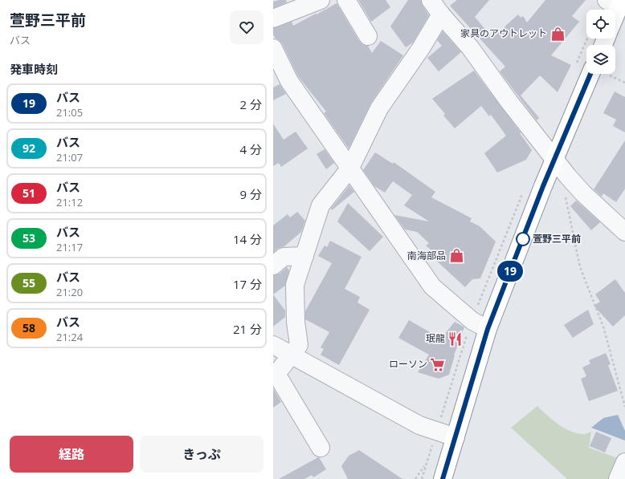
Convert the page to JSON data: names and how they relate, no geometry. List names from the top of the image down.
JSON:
{
  "places": {
    "shop": ["家具のアウトレット", "南海部品"],
    "other": ["萱野三平前"],
    "restaurant": ["珉龍"],
    "supermarket": ["ローソン"]
  },
  "lines": ["bus line 19"],
  "page": {
    "heading": [
      ["萱野三平前", "バス"],
      "発車時刻"
    ],
    "on_map": "19",
    "list": [
      {
        "mark": "19",
        "name": "バス",
        "note": "21:05",
        "value": "2 分"
      },
      {
        "mark": "92",
        "name": "バス",
        "note": "21:07",
        "value": "4 分"
      },
      {
        "mark": "51",
        "name": "バス",
        "note": "21:12",
        "value": "9 分"
      },
      {
        "mark": "53",
        "name": "バス",
        "note": "21:17",
        "value": "14 分"
      },
      {
        "mark": "55",
        "name": "バス",
        "note": "21:20",
        "value": "17 分"
      },
      {
        "mark": "58",
        "name": "バス",
        "note": "21:24",
        "value": "21 分"
      }
    ],
    "buttons": ["経路", "きっぷ"]
  }
}
